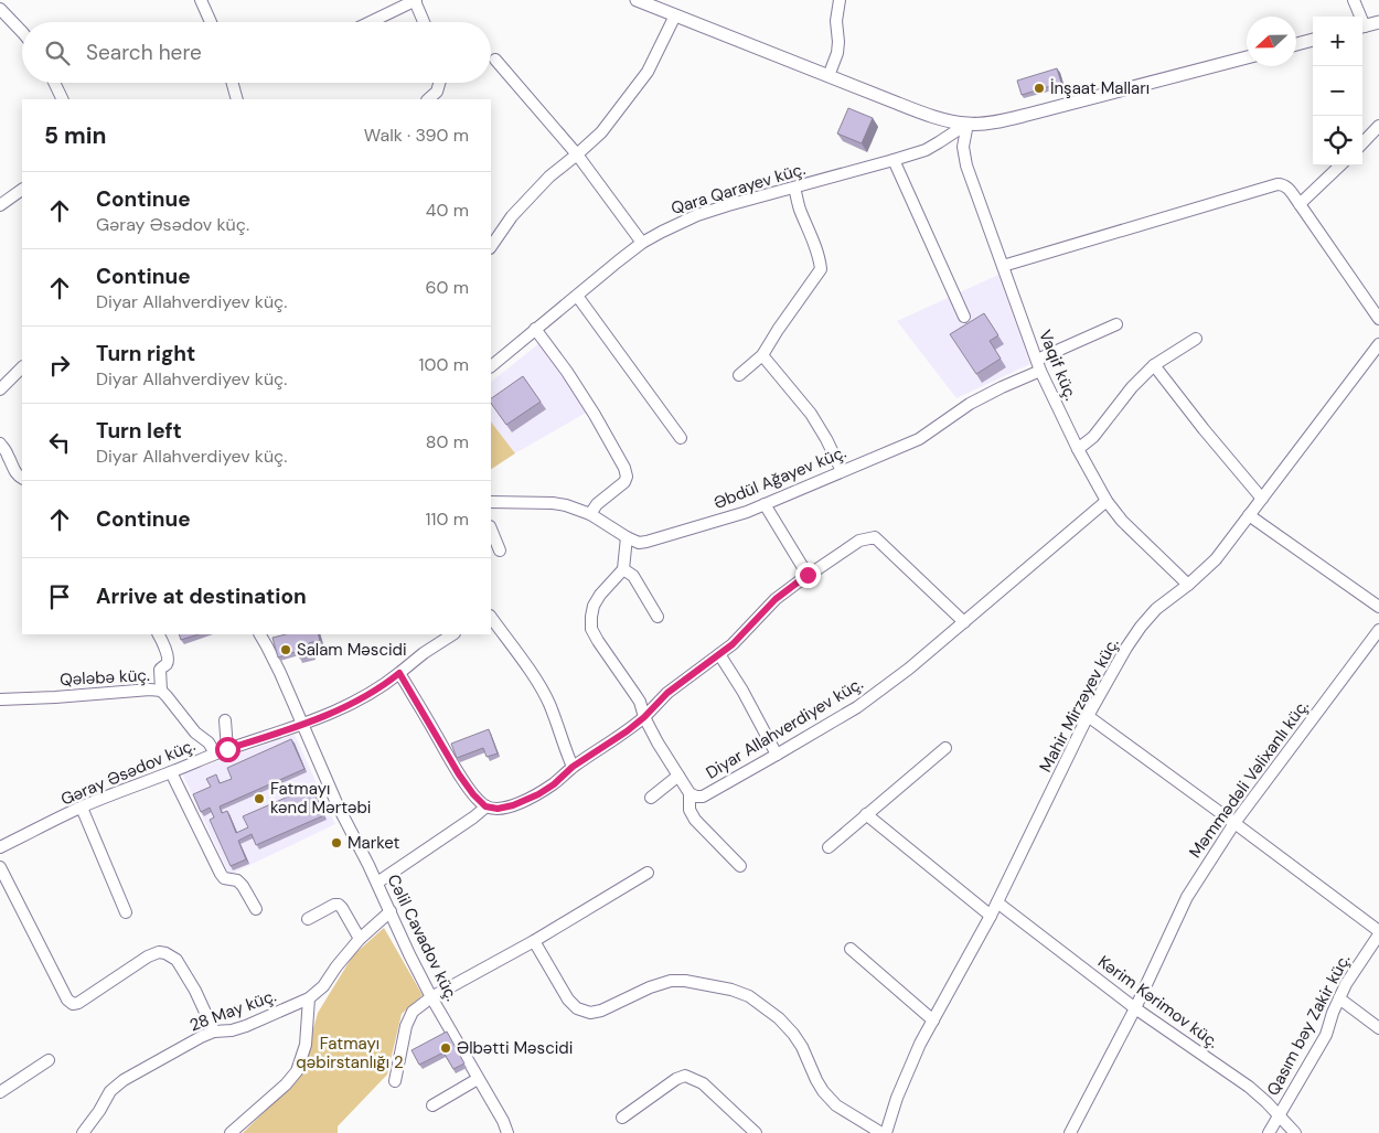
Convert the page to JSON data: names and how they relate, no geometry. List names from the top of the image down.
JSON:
{
  "streets": {
    "street": [
      "Qara Qarayev küç.",
      "Vaqif küç.",
      "Əbdül Ağayev küç.",
      "Qələbə küç.",
      "Mahir Mirzəyev küç.",
      "Diyar Allahverdiyev küç.",
      "Gəray Əsədov küç.",
      "Məmmədəli Vəlixanlı küç.",
      "Cəlil Cavadov küç.",
      "Kərim Kərimov küç.",
      "28 May küç.",
      "Qasım bəy Zakir küç."
    ]
  },
  "crossings": [
    ["Qara Qarayev küç.", "Vaqif küç."],
    ["Vaqif küç.", "Əbdül Ağayev küç."],
    ["Vaqif küç.", "Mahir Mirzəyev küç."],
    ["Vaqif küç.", "Diyar Allahverdiyev küç."],
    ["Qələbə küç.", "Gəray Əsədov küç."],
    ["Mahir Mirzəyev küç.", "Kərim Kərimov küç."],
    ["Gəray Əsədov küç.", "Cəlil Cavadov küç."],
    ["Məmmədəli Vəlixanlı küç.", "Kərim Kərimov küç."],
    ["Cəlil Cavadov küç.", "28 May küç."],
    ["Kərim Kərimov küç.", "Qasım bəy Zakir küç."]
  ],
  "parks": ["Fatmayı qəbirstanlığı 2"],
  "places": [
    "İnşaat Malları",
    "Salam Məscidi",
    "Fatmayı kənd Mərtəbi",
    "Market",
    "Əlbətti Məscidi"
  ],
  "north": "left",
  "page": {
    "map_buttons": ["+", "−"],
    "search": "Search here",
    "heading": ["5 min", "Walk · 390 m"],
    "list": [
      ["Continue", "Gəray Əsədov küç.", "40 m"],
      ["Continue", "Diyar Allahverdiyev küç.", "60 m"],
      ["Turn right", "Diyar Allahverdiyev küç.", "100 m"],
      ["Turn left", "Diyar Allahverdiyev küç.", "80 m"],
      ["Continue", "110 m"],
      "Arrive at destination"
    ]
  }
}
